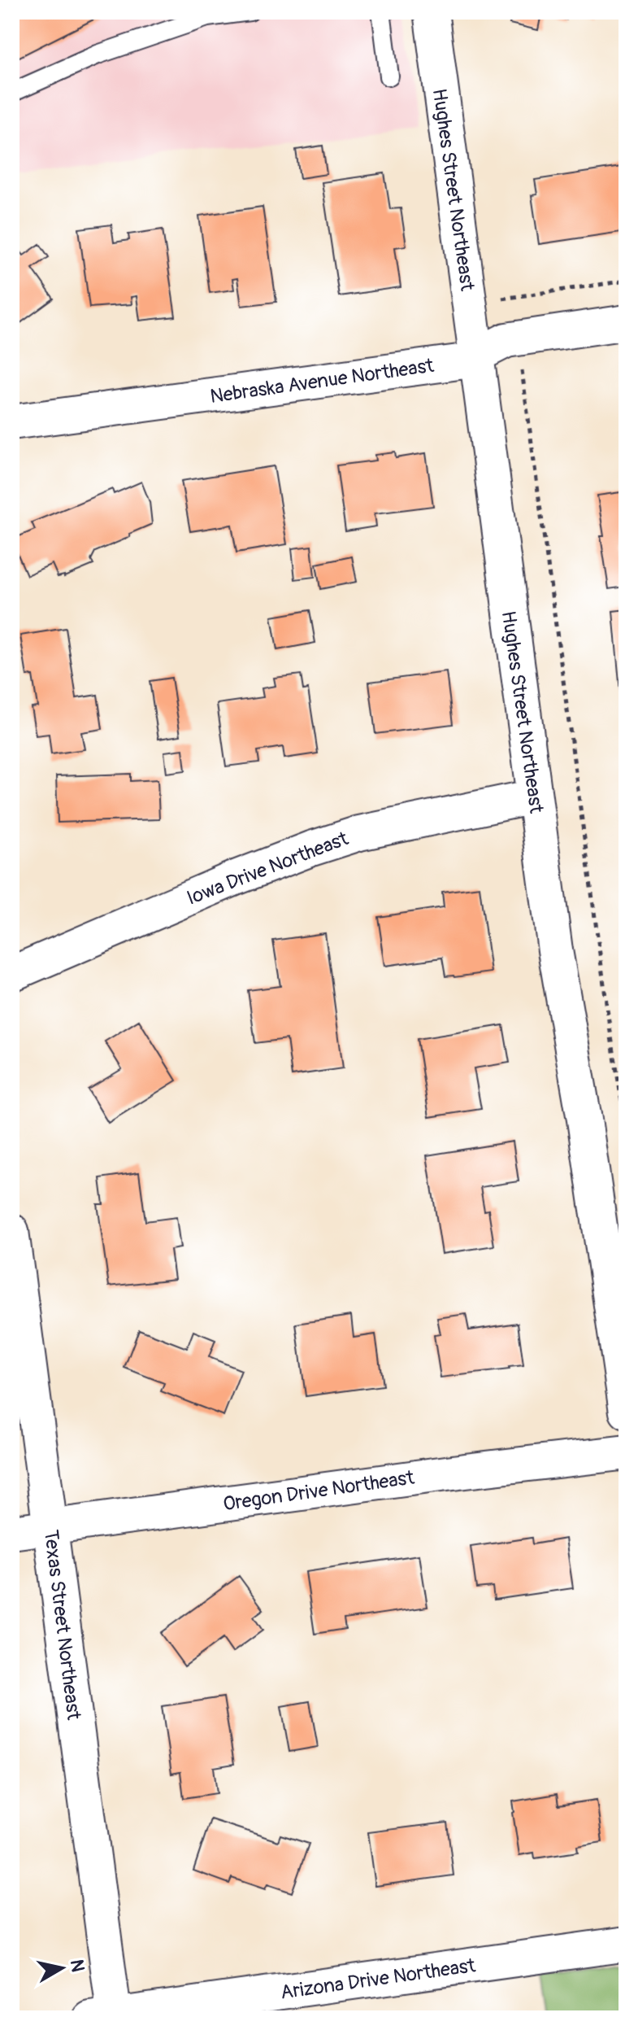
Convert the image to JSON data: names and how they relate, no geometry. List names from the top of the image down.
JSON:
{
  "streets": {
    "street": [
      "Hughes Street Northeast",
      "Nebraska Avenue Northeast",
      "Iowa Drive Northeast",
      "Oregon Drive Northeast",
      "Texas Street Northeast",
      "Arizona Drive Northeast"
    ]
  },
  "crossings": [
    ["Hughes Street Northeast", "Nebraska Avenue Northeast"],
    ["Hughes Street Northeast", "Iowa Drive Northeast"],
    ["Oregon Drive Northeast", "Texas Street Northeast"],
    ["Texas Street Northeast", "Arizona Drive Northeast"]
  ],
  "north": "right"
}
